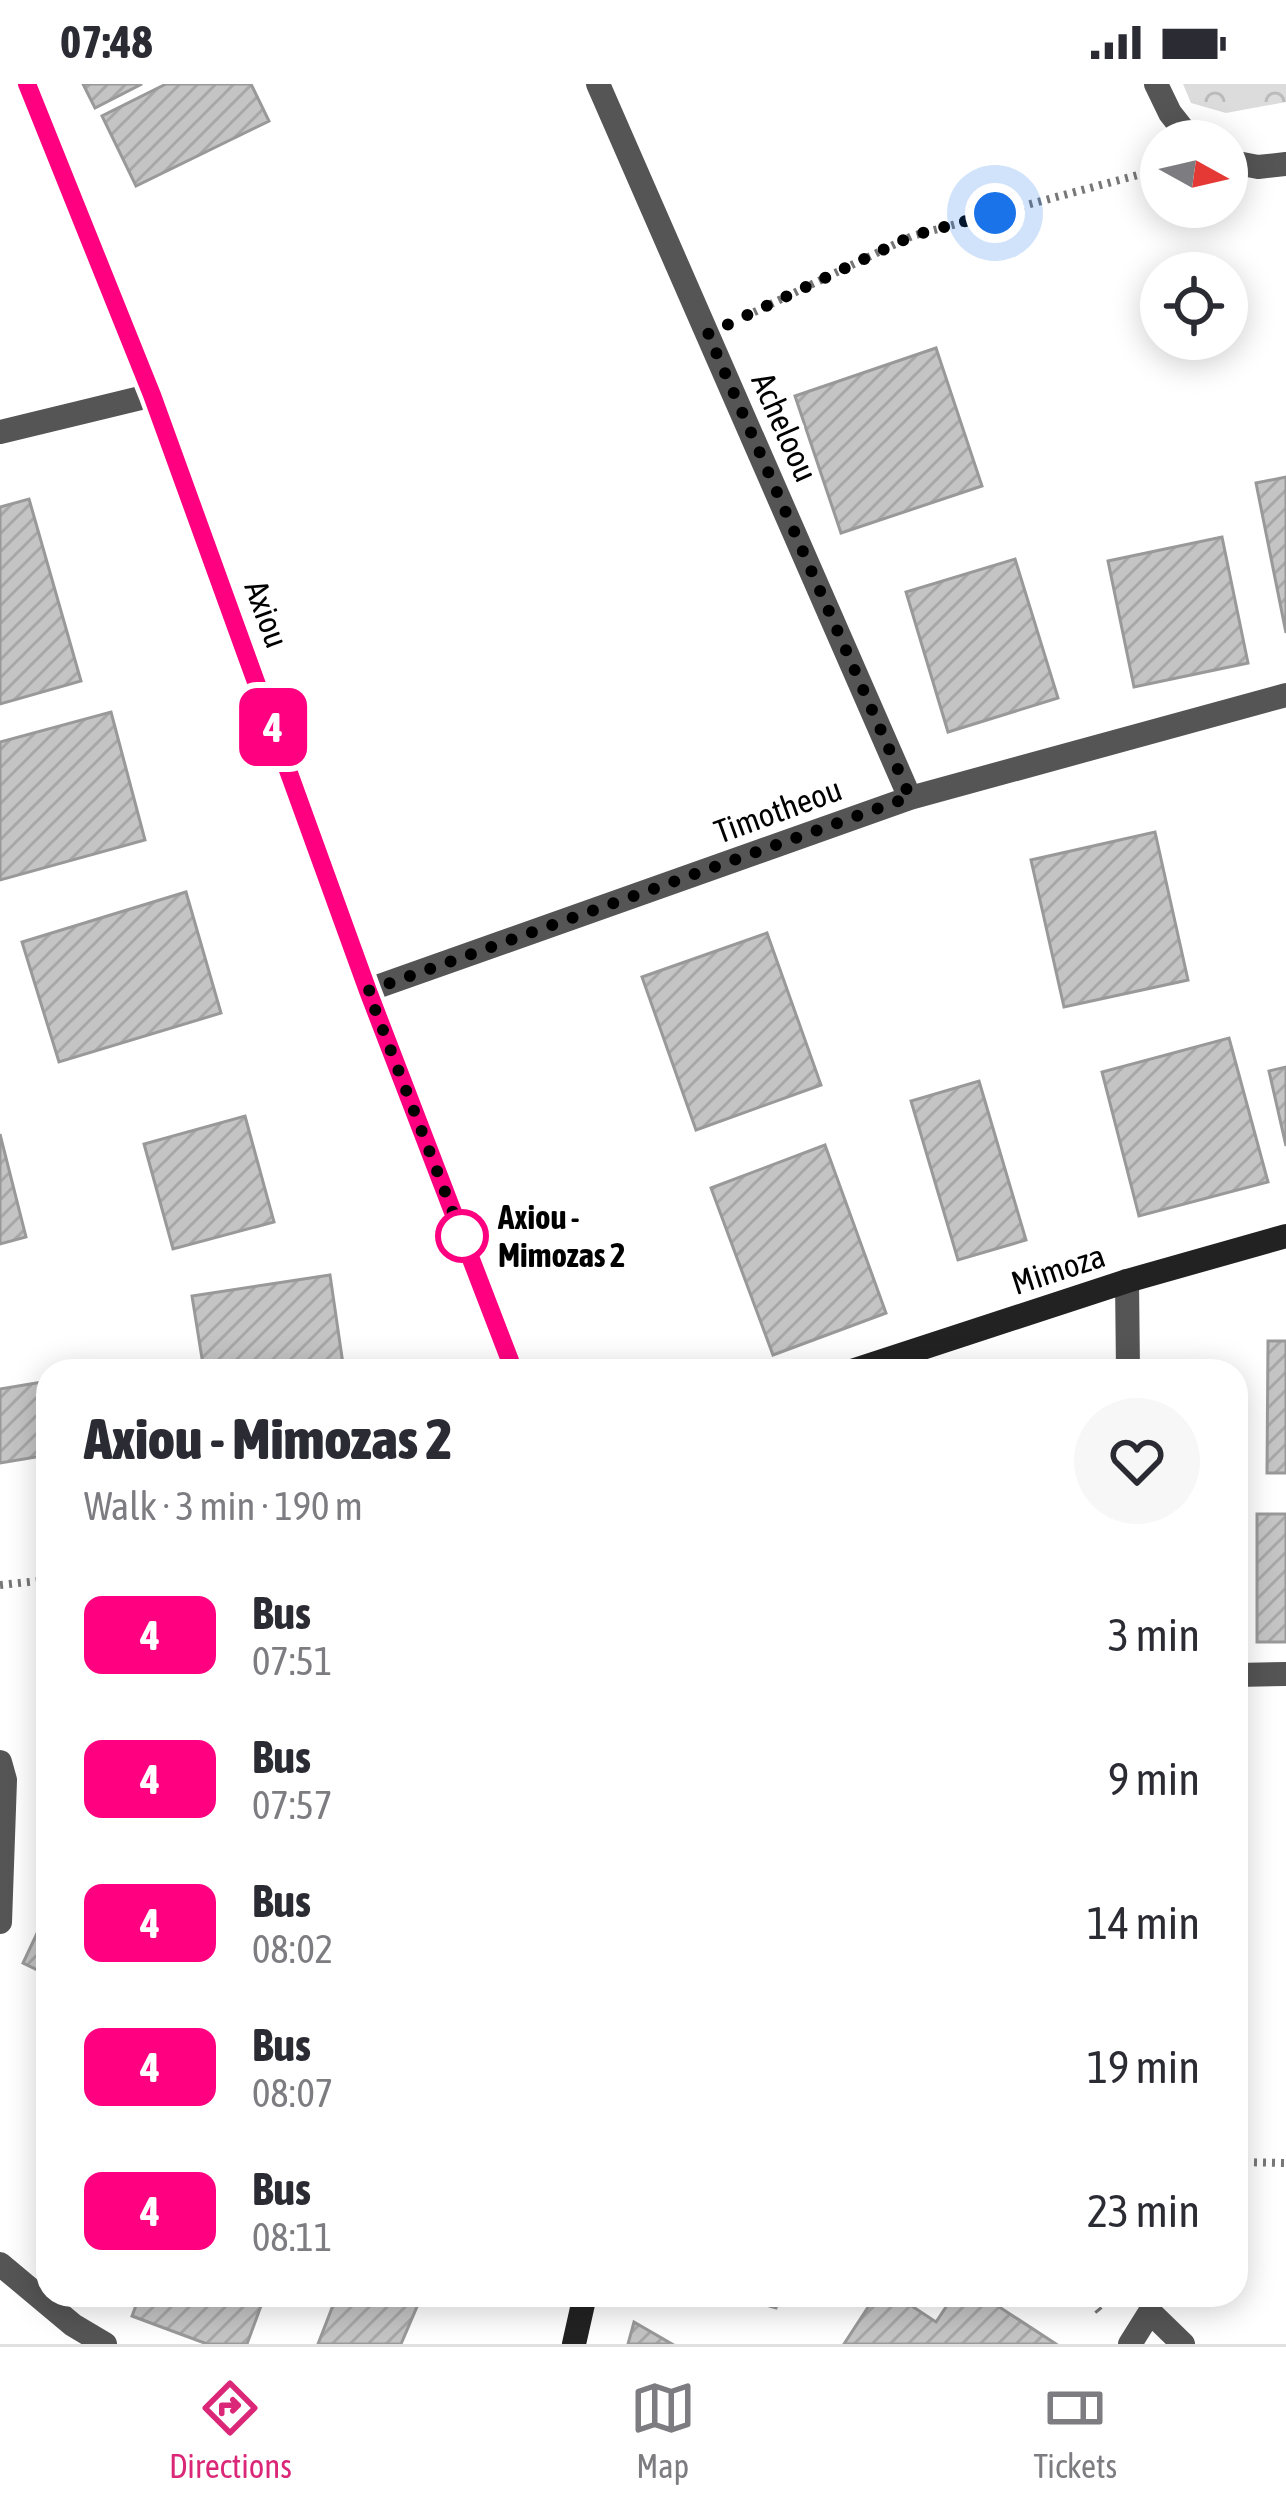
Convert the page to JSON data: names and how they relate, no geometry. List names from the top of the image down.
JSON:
{
  "streets": {
    "street": [
      "Acheloou",
      "Axiou",
      "Timotheou",
      "Mimoza"
    ]
  },
  "crossings": [
    ["Acheloou", "Timotheou"],
    ["Axiou", "Timotheou"]
  ],
  "places": ["Axiou - Mimozas 2"],
  "lines": ["bus line 4"],
  "north": "right",
  "page": {
    "status": "07:48",
    "on_map": "4",
    "heading": ["Axiou - Mimozas 2", "Walk · 3 min · 190 m"],
    "list": [
      {
        "mark": "4",
        "name": "Bus",
        "note": "07:51",
        "value": "3 min"
      },
      {
        "mark": "4",
        "name": "Bus",
        "note": "07:57",
        "value": "9 min"
      },
      {
        "mark": "4",
        "name": "Bus",
        "note": "08:02",
        "value": "14 min"
      },
      {
        "mark": "4",
        "name": "Bus",
        "note": "08:07",
        "value": "19 min"
      },
      {
        "mark": "4",
        "name": "Bus",
        "note": "08:11",
        "value": "23 min"
      }
    ],
    "tabs": ["Directions", "Map", "Tickets"]
  }
}
